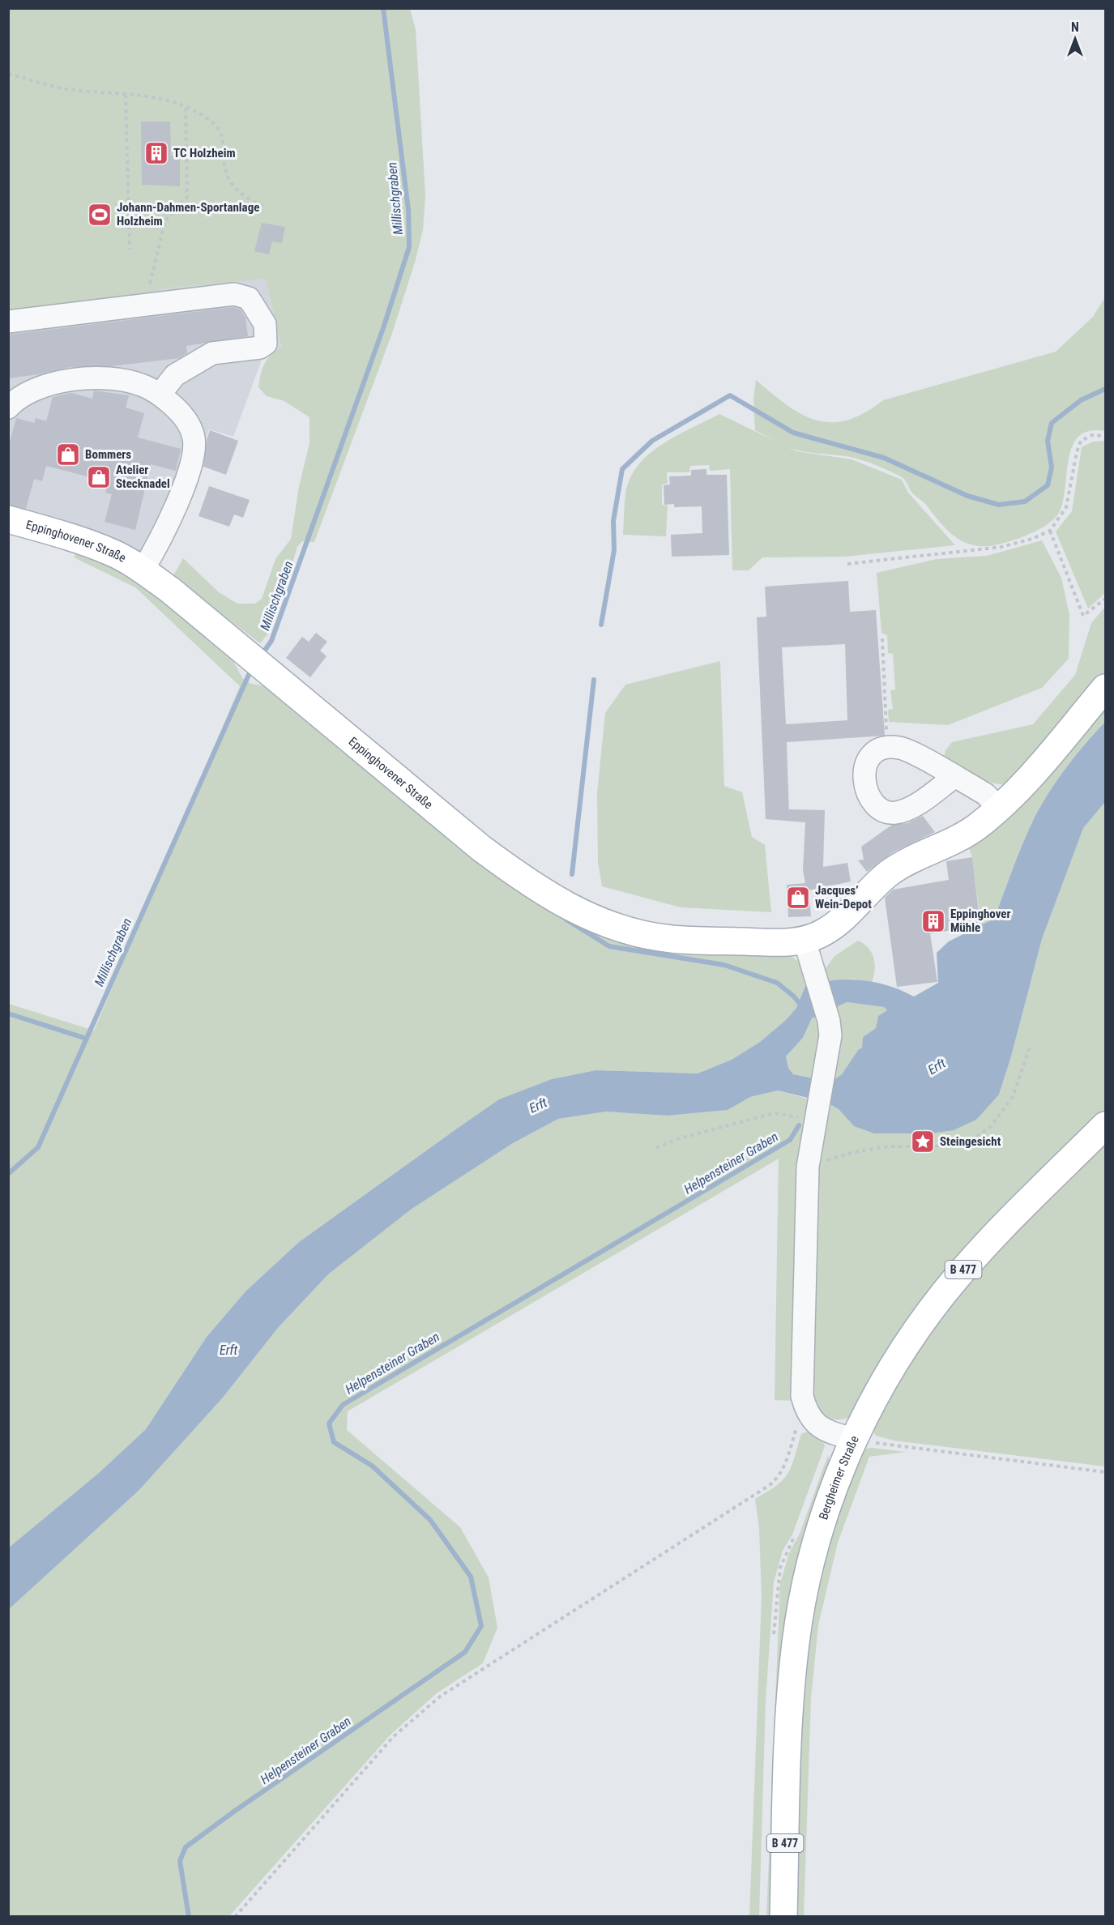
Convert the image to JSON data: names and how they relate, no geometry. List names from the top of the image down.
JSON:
{
  "streets": {
    "main road": ["Eppinghovener Straße", "B 477", "Bergheimer Straße"]
  },
  "water": ["Millischgraben", "Erft", "Helpensteiner Graben"],
  "places": {
    "building": ["TC Holzheim", "Eppinghover Mühle"],
    "sports": ["Johann-Dahmen-Sportanlage Holzheim"],
    "shop": ["Bommers", "Atelier Stecknadel", "Jacques’ Wein-Depot"],
    "place": ["Steingesicht"]
  },
  "north": "top"
}
